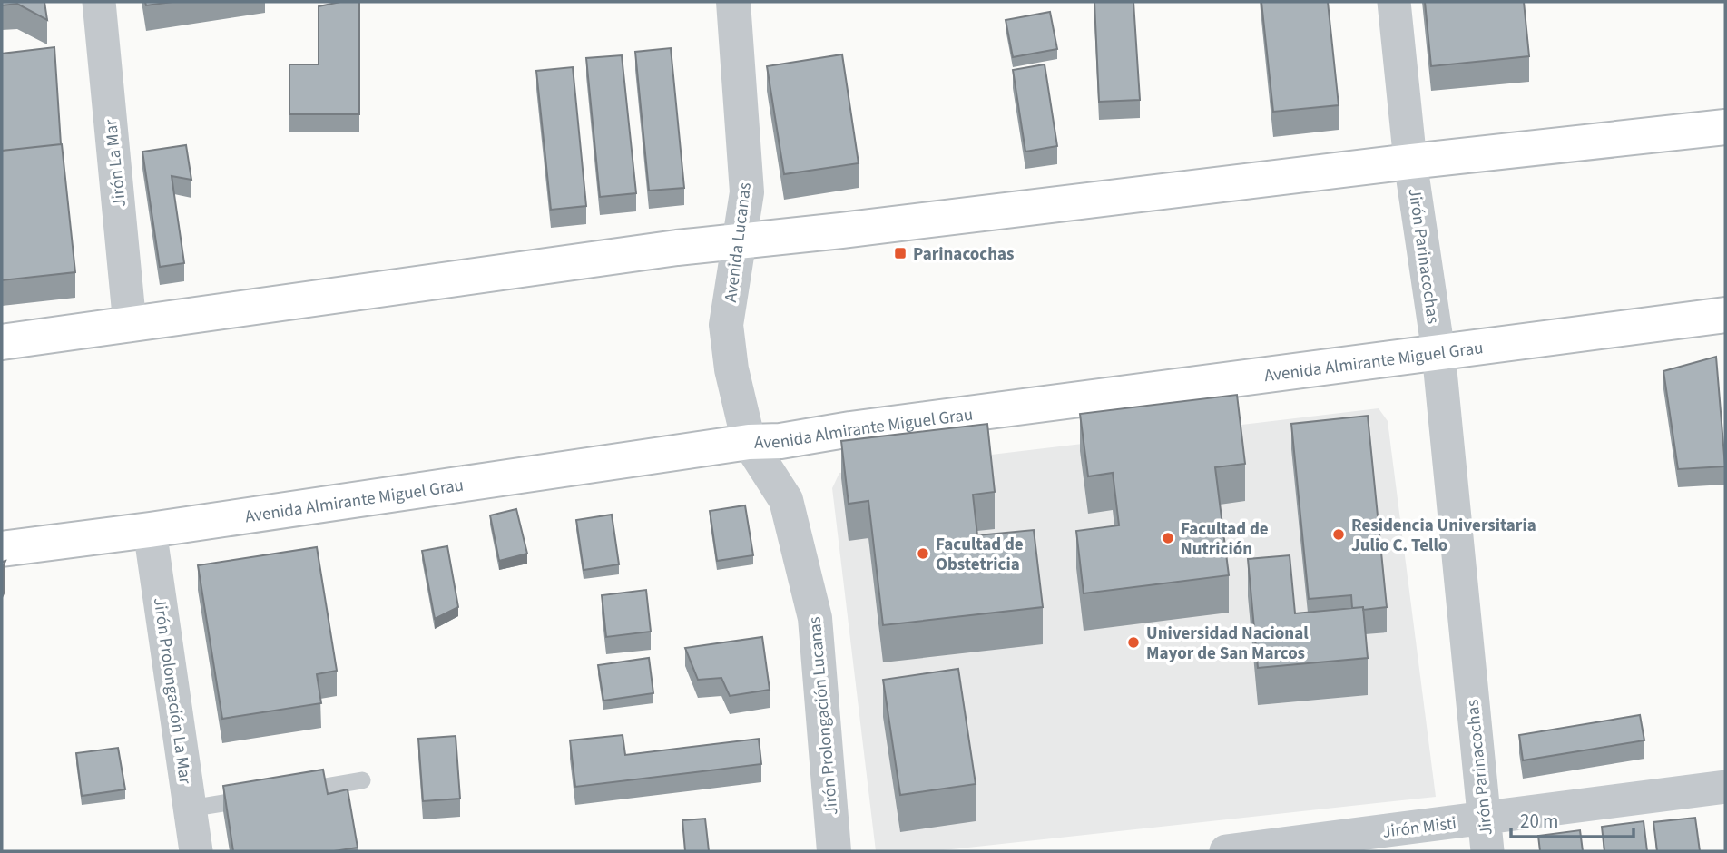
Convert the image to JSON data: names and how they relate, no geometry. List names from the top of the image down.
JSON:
{
  "streets": {
    "main road": ["Avenida Almirante Miguel Grau"],
    "street": [
      "Jirón La Mar",
      "Avenida Lucanas",
      "Jirón Parinacochas",
      "Jirón Prolongación La Mar",
      "Jirón Prolongación Lucanas",
      "Jirón Misti"
    ]
  },
  "crossings": [
    ["Avenida Lucanas", "Avenida Almirante Miguel Grau"],
    ["Avenida Lucanas", "Jirón Prolongación Lucanas"],
    ["Jirón Parinacochas", "Avenida Almirante Miguel Grau"],
    ["Jirón Parinacochas", "Jirón Misti"],
    ["Avenida Almirante Miguel Grau", "Jirón Prolongación La Mar"],
    ["Avenida Almirante Miguel Grau", "Jirón Prolongación Lucanas"]
  ],
  "places": {
    "transit": ["Parinacochas"],
    "other": [
      "Residencia Universitaria Julio C. Tello",
      "Facultad de Nutrición",
      "Facultad de Obstetricia",
      "Universidad Nacional Mayor de San Marcos"
    ]
  },
  "scale_bar": "20 m"
}
